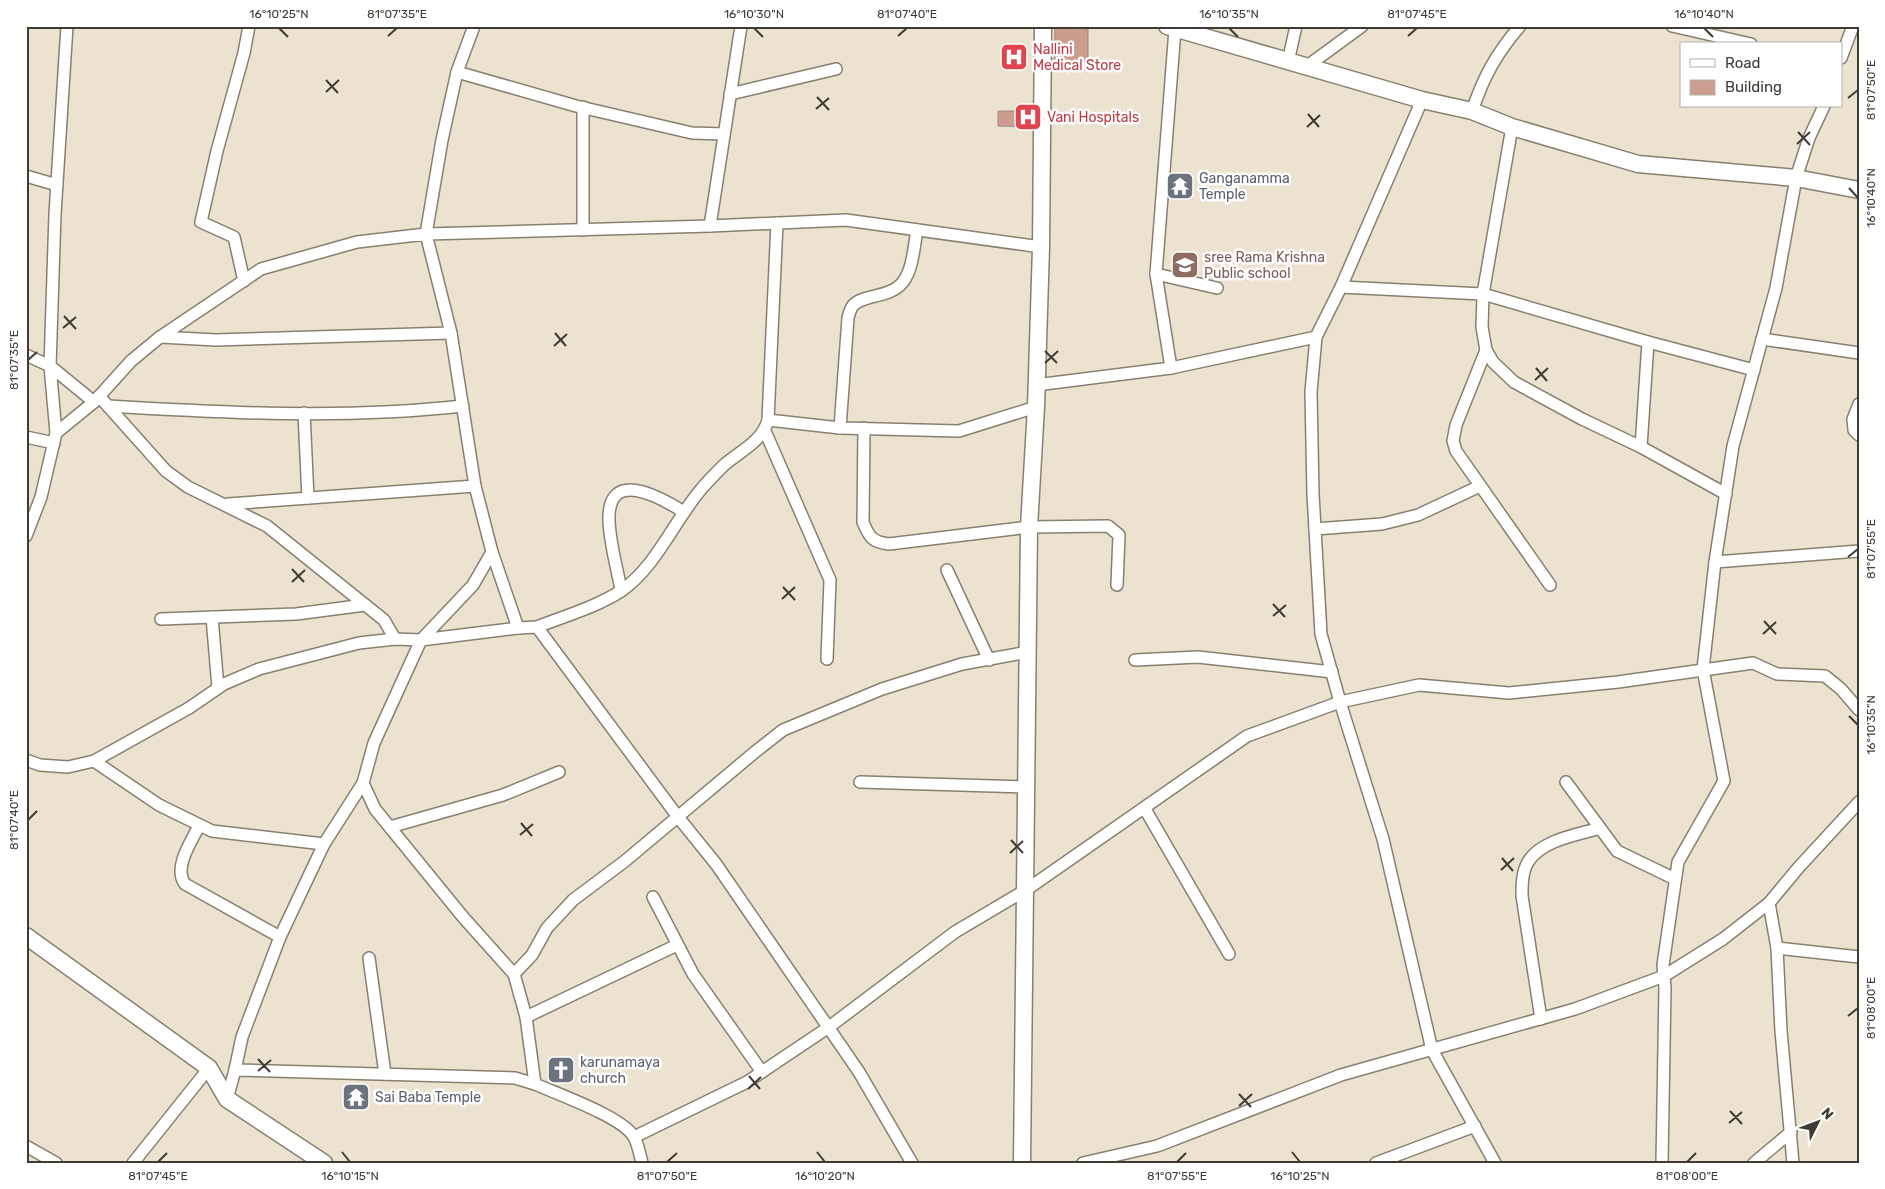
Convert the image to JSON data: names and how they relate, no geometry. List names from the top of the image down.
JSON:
{
  "places": {
    "hospital": ["Nallini Medical Store", "Vani Hospitals"],
    "temple": ["Ganganamma Temple", "Sai Baba Temple"],
    "school or university": ["sree Rama Krishna Public school"],
    "church": ["karunamaya church"]
  },
  "legend": ["Road", "Building"],
  "north": "top right",
  "coordinates": [
    "16°10'25\"N",
    "81°07'35\"E",
    "16°10'30\"N",
    "81°07'40\"E",
    "16°10'35\"N",
    "81°07'45\"E",
    "16°10'40\"N",
    "81°07'50\"E",
    "81°07'55\"E",
    "81°08'00\"E",
    "16°10'15\"N",
    "16°10'20\"N"
  ]
}
